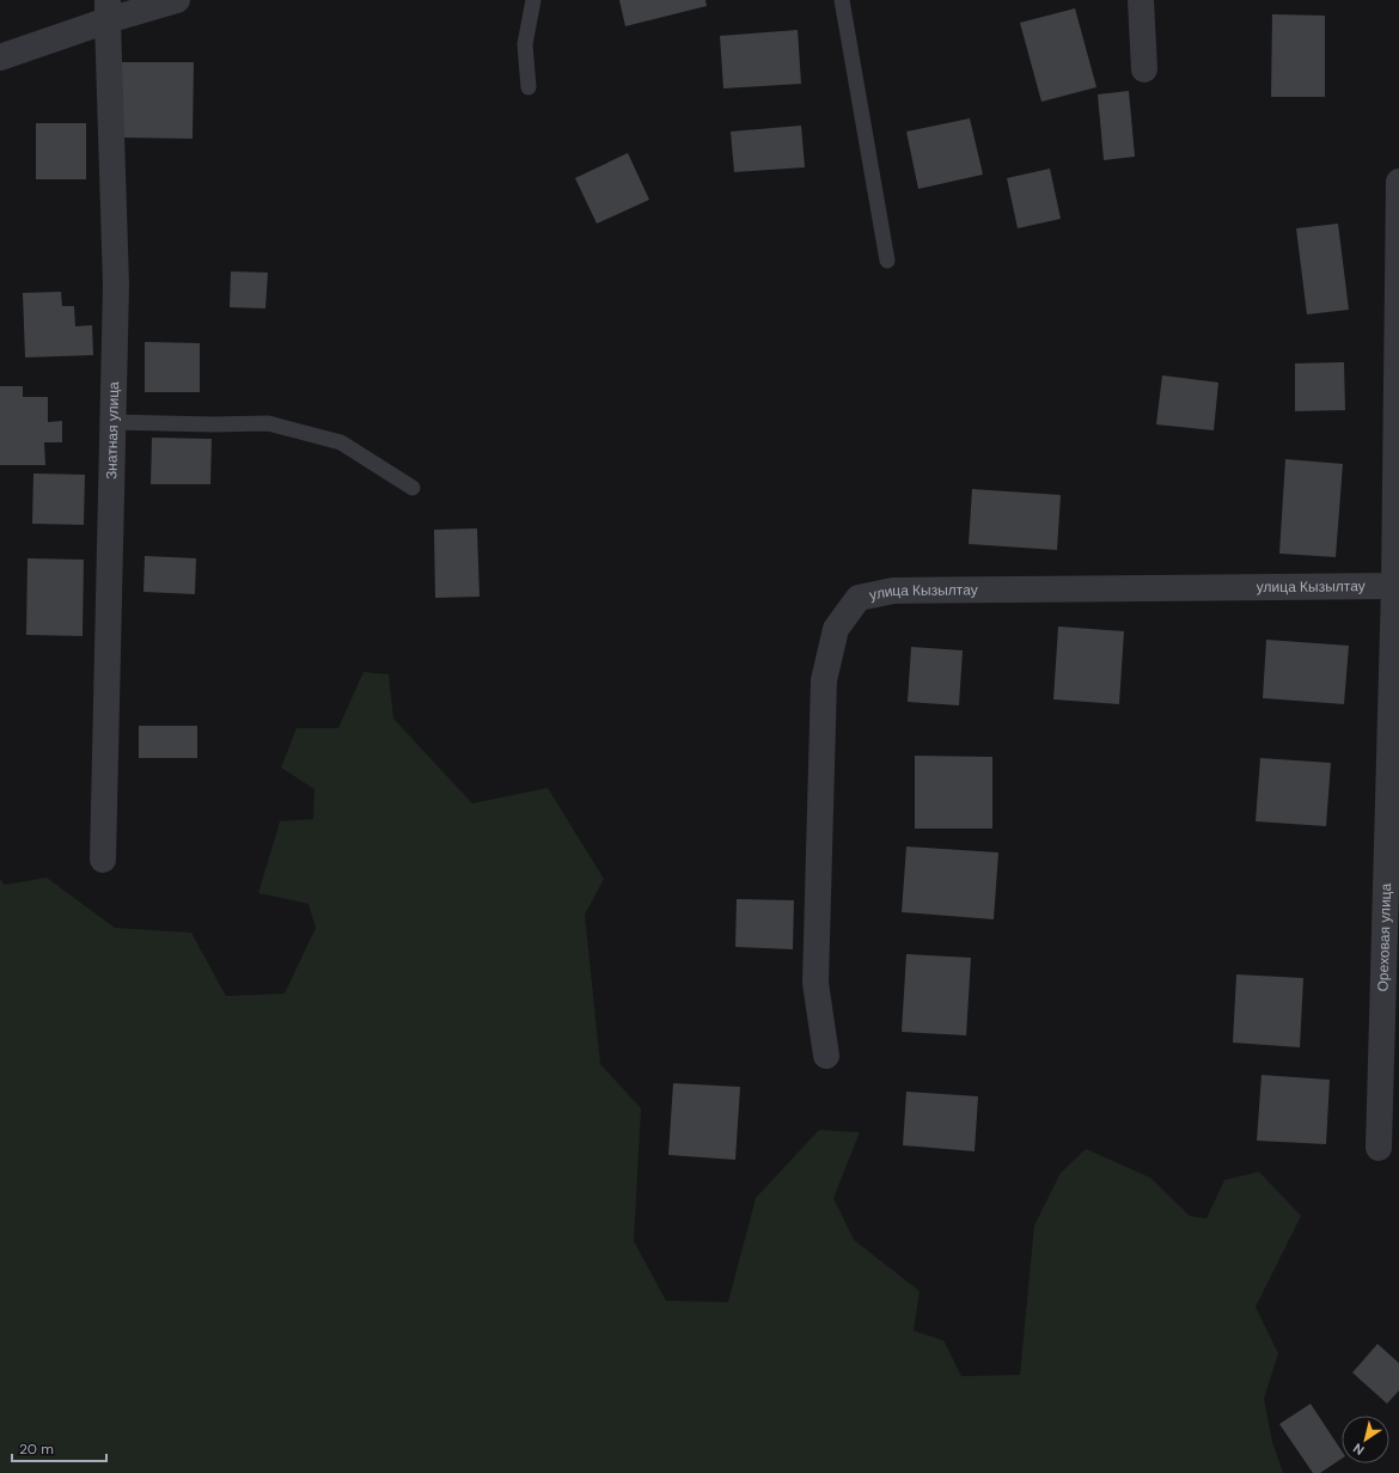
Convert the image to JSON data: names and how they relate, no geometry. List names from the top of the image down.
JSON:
{
  "streets": {
    "street": ["Знатная улица", "улица Кызылтау", "Ореховая улица"]
  },
  "crossings": [
    ["улица Кызылтау", "Ореховая улица"]
  ],
  "scale_bar": "20 m",
  "north": "bottom left"
}
